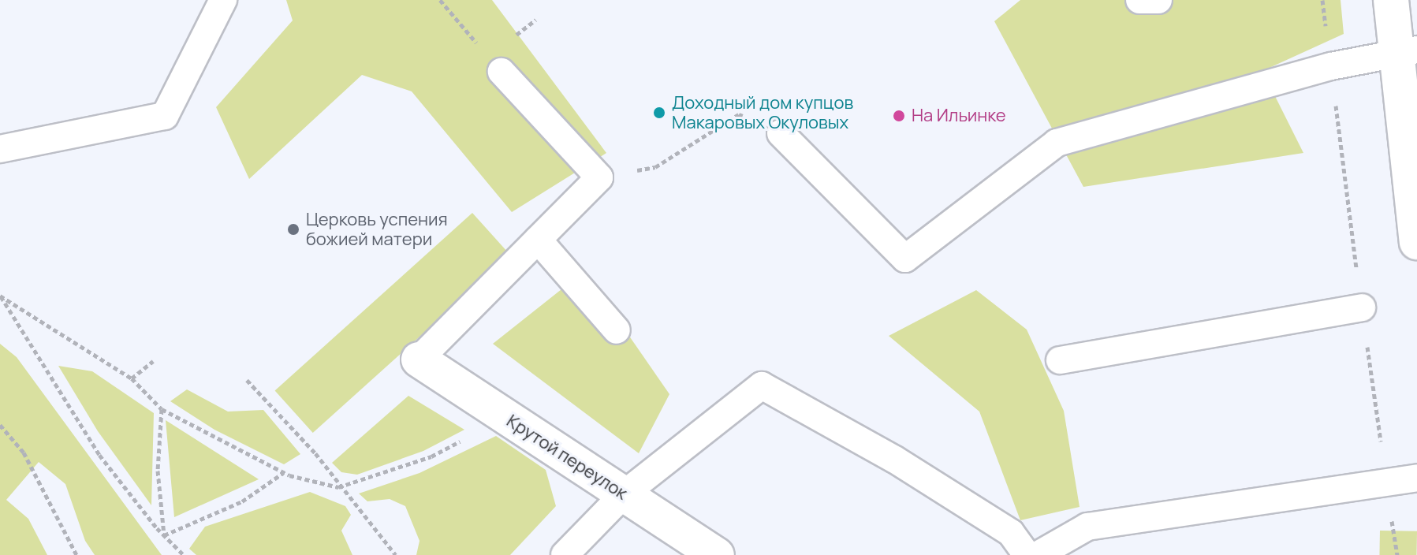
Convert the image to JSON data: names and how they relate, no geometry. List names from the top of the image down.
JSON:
{
  "streets": {
    "street": ["Крутой переулок"]
  },
  "places": ["Доходный дом купцов Макаровых Окуловых", "На Ильинке", "Церковь успения божией матери"]
}
